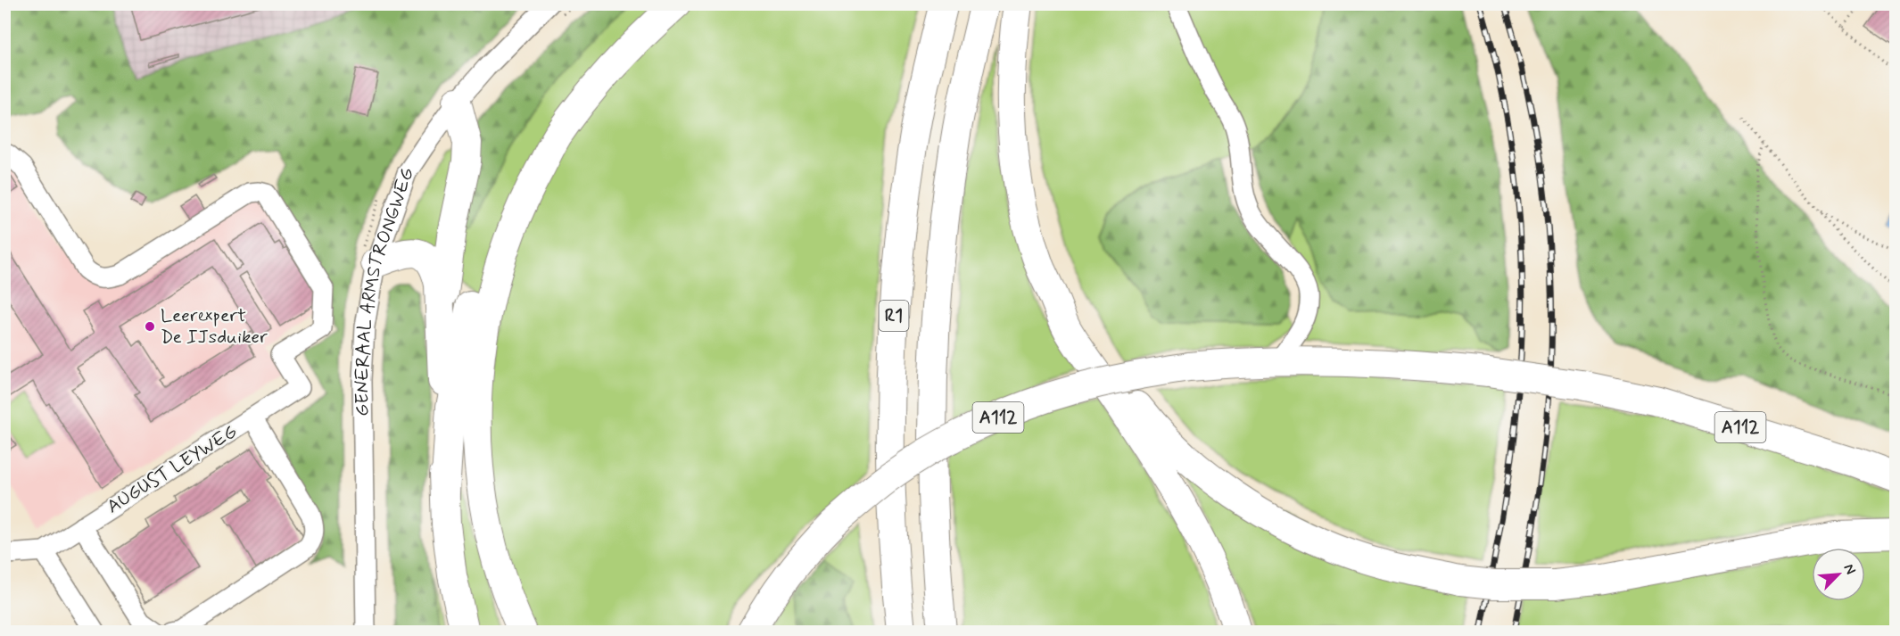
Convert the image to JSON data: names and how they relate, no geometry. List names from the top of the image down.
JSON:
{
  "streets": {
    "highway": ["R1", "A112"],
    "street": ["GENERAAL ARMSTRONGWEG", "AUGUST LEYWEG"]
  },
  "places": ["Leerexpert De IJsduiker"],
  "north": "top right"
}
